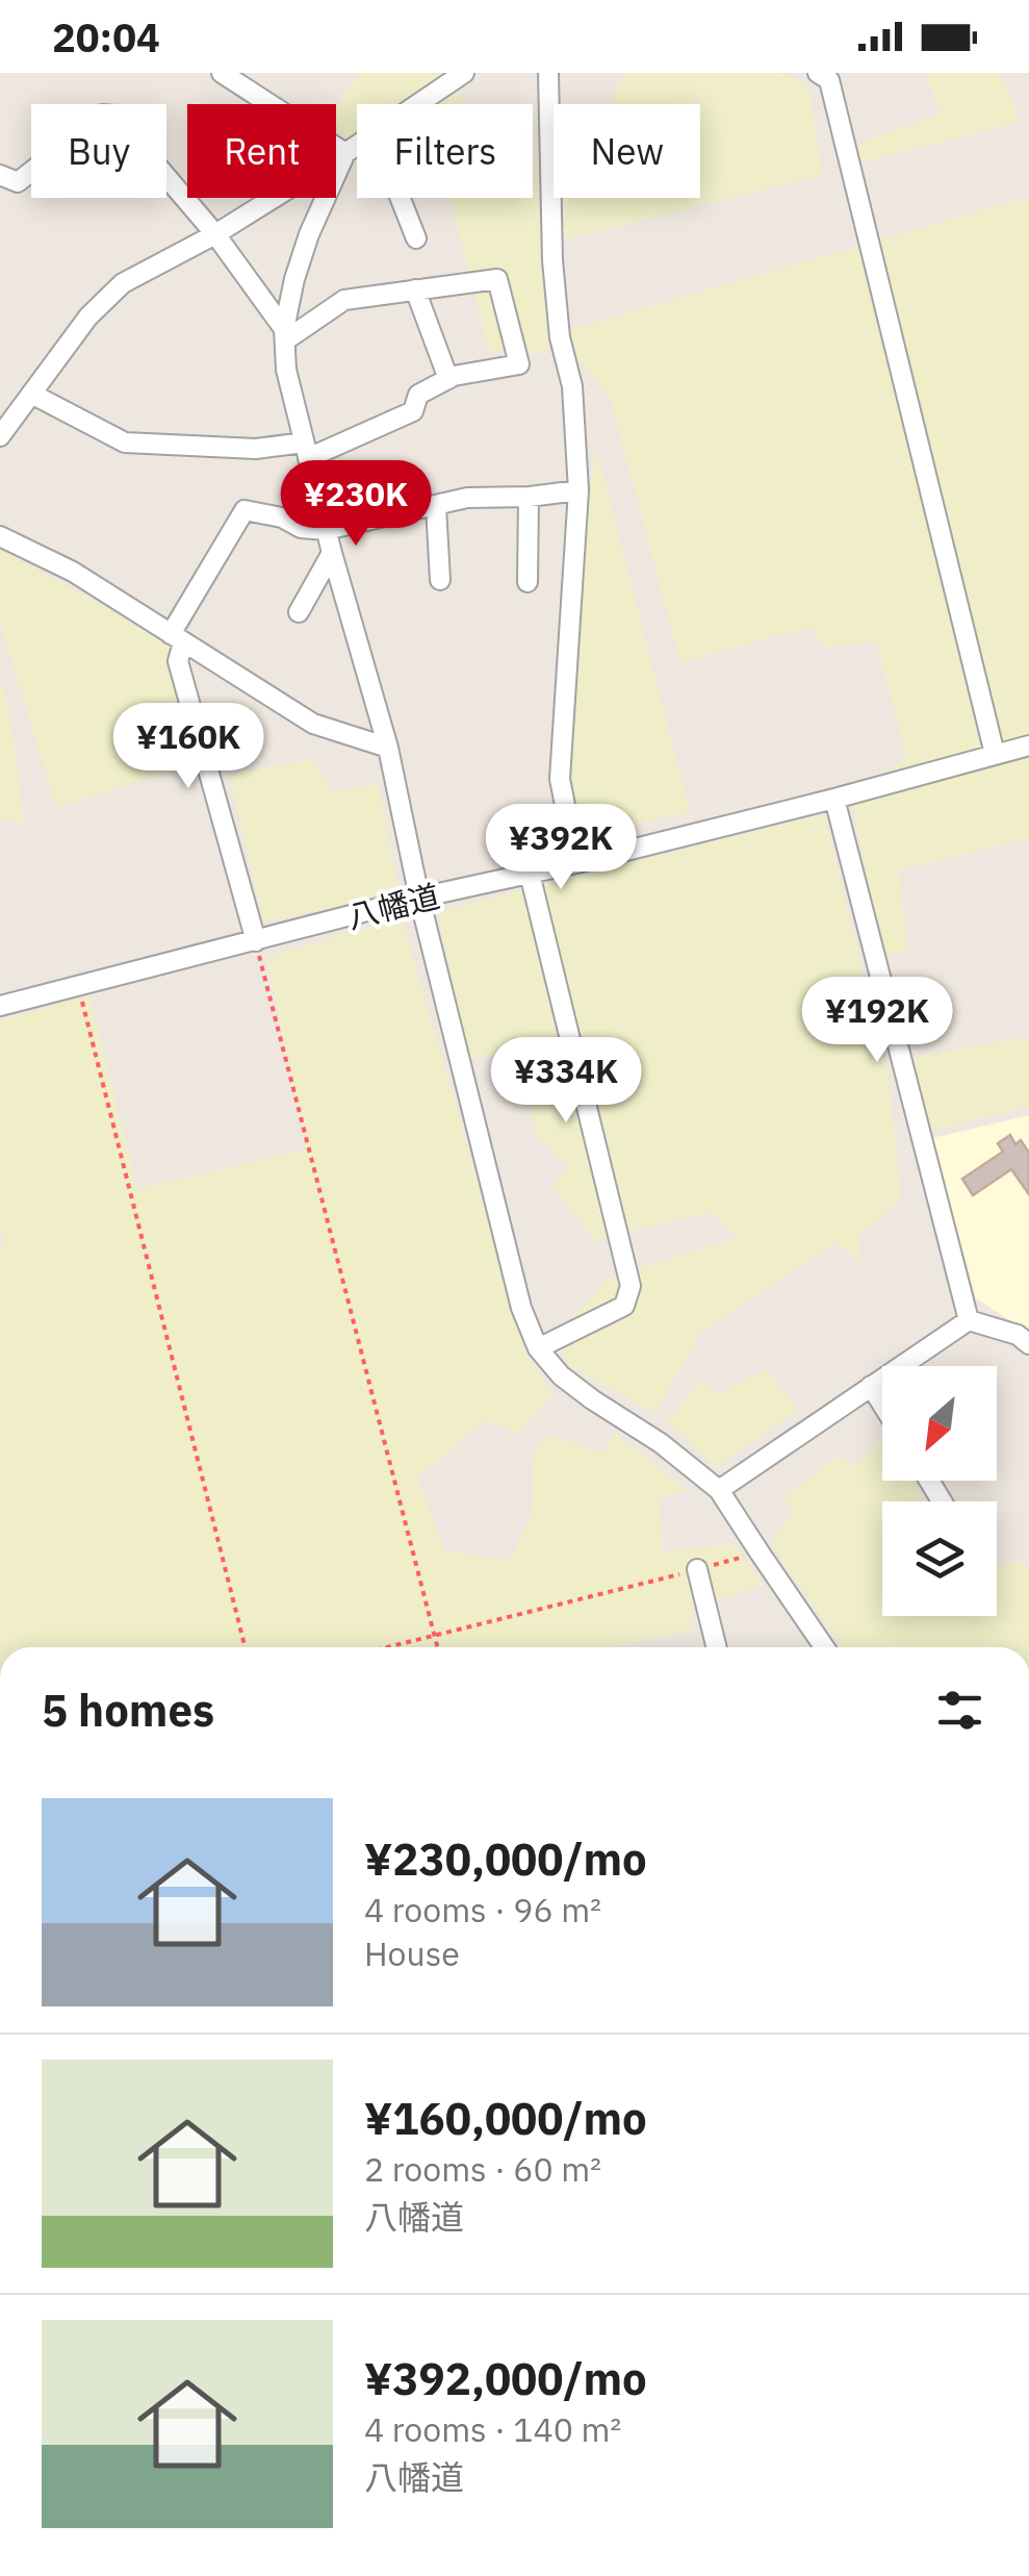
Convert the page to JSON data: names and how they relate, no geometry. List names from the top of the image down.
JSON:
{
  "streets": {
    "street": ["八幡道"]
  },
  "north": "bottom left",
  "page": {
    "status": "20:04",
    "chip": [
      "Buy",
      "Rent",
      "Filters",
      "New"
    ],
    "price": [
      "¥230K",
      "¥160K",
      "¥392K",
      "¥192K",
      "¥334K"
    ],
    "heading": "5 homes",
    "list": [
      {
        "name": "¥230,000/mo",
        "note": "4 rooms · 96 m² · House"
      },
      {
        "name": "¥160,000/mo",
        "note": "2 rooms · 60 m² · 八幡道"
      },
      {
        "name": "¥392,000/mo",
        "note": "4 rooms · 140 m² · 八幡道"
      }
    ]
  }
}
